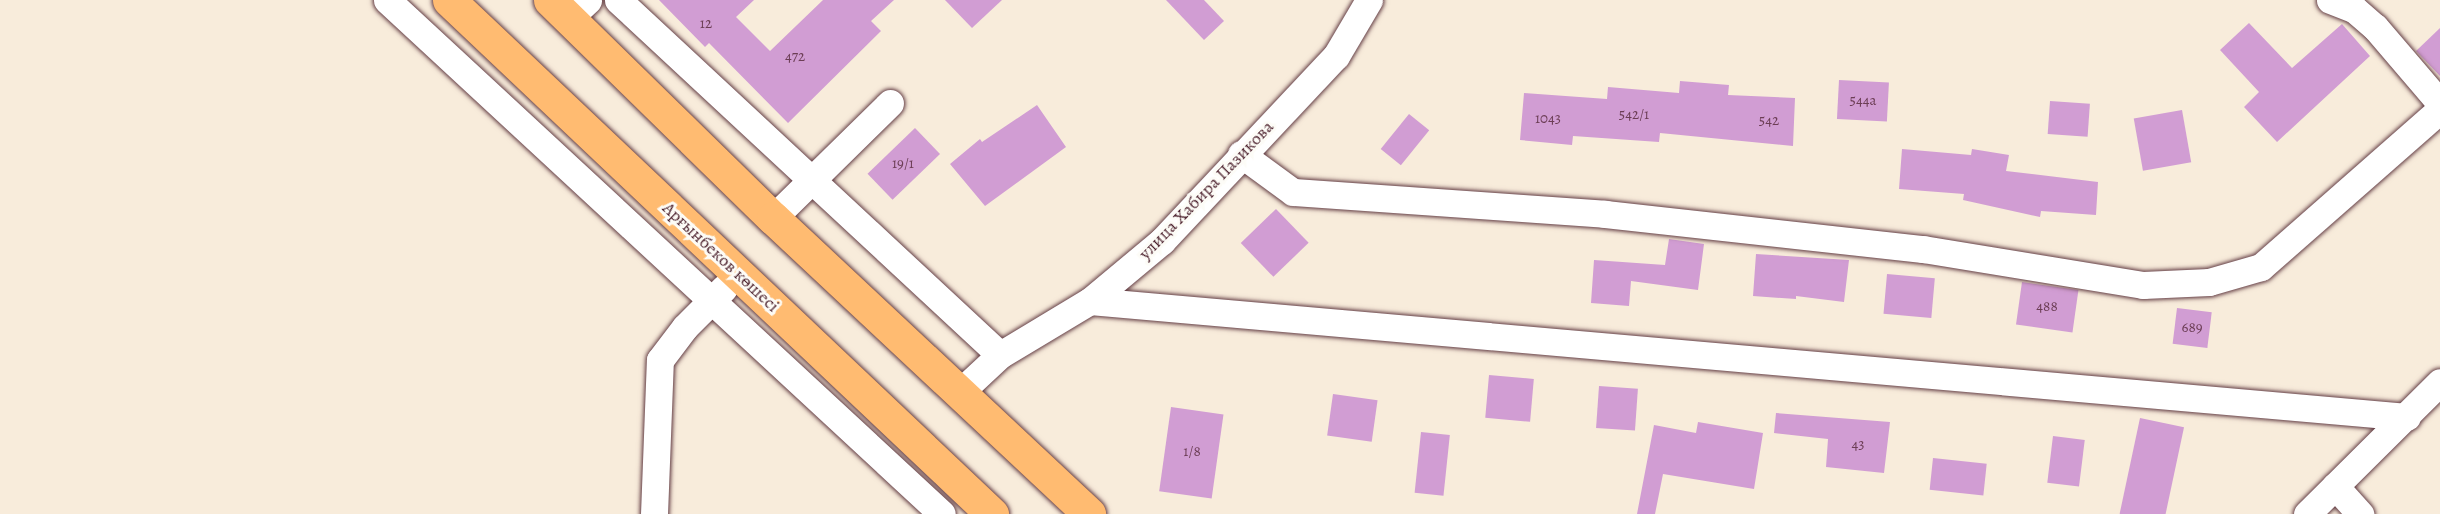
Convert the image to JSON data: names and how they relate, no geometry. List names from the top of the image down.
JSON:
{
  "streets": {
    "main road": ["Арғынбеков көшесі"],
    "street": ["улица Хабира Пазикова"]
  },
  "house_numbers": [
    "12",
    "472",
    "544а",
    "542/1",
    "1043",
    "542",
    "19/1",
    "488",
    "689",
    "43",
    "1/8"
  ]
}
